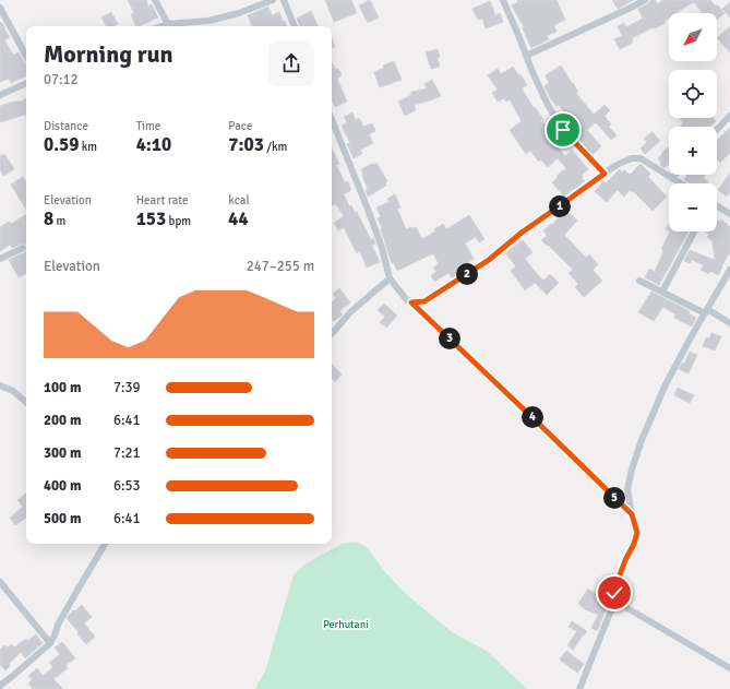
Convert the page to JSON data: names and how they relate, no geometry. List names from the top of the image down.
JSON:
{
  "parks": ["Perhutani"],
  "north": "bottom left",
  "page": {
    "map_buttons": ["+", "−"],
    "heading": ["Morning run", "07:12"],
    "stats": [
      ["Distance", "0.59 km"],
      ["Time", "4:10"],
      ["Pace", "7:03 /km"],
      ["Elevation", "8 m"],
      ["Heart rate", "153 bpm"],
      ["kcal", "44"]
    ],
    "pins": [
      "1",
      "2",
      "3",
      "4",
      "5"
    ],
    "chart": ["Elevation", "247–255 m"],
    "list": [
      {
        "name": "100 m",
        "note": "7:39"
      },
      {
        "name": "200 m",
        "note": "6:41"
      },
      {
        "name": "300 m",
        "note": "7:21"
      },
      {
        "name": "400 m",
        "note": "6:53"
      },
      {
        "name": "500 m",
        "note": "6:41"
      }
    ]
  }
}
